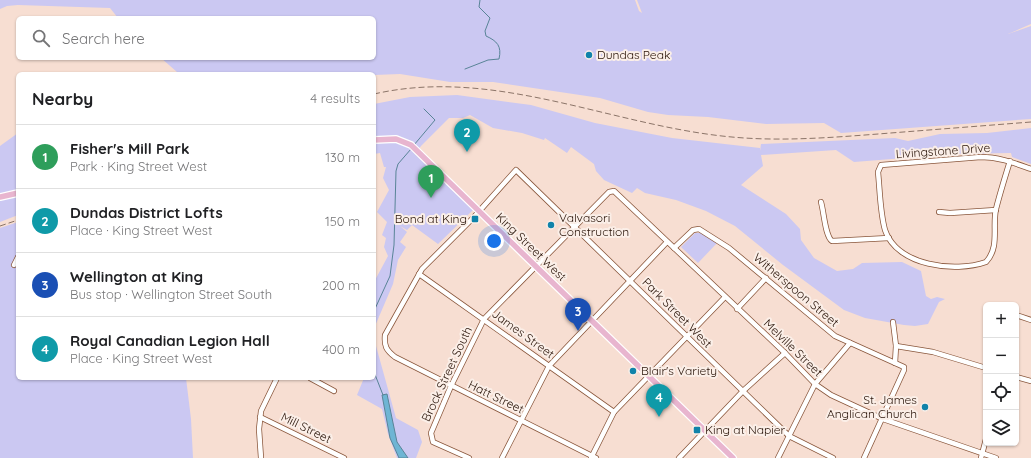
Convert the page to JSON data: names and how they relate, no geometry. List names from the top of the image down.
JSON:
{
  "streets": {
    "main road": ["King Street West"],
    "street": [
      "Livingstone Drive",
      "Witherspoon Street",
      "Park Street West",
      "James Street",
      "Melville Street",
      "Brock Street South",
      "Hatt Street",
      "Mill Street"
    ]
  },
  "crossings": [
    ["King Street West", "Park Street West"],
    ["King Street West", "Brock Street South"],
    ["Witherspoon Street", "Melville Street"],
    ["Park Street West", "Brock Street South"],
    ["James Street", "Brock Street South"],
    ["James Street", "Hatt Street"],
    ["Melville Street", "Brock Street South"],
    ["Brock Street South", "Hatt Street"]
  ],
  "places": {
    "other": [
      "Dundas Peak",
      "Valvasori Construction",
      "Blair's Variety",
      "St. James Anglican Church"
    ],
    "transit": ["Bond at King", "King at Napier"]
  },
  "page": {
    "search": "Search here",
    "heading": ["Nearby", "4 results"],
    "pins": [
      "2",
      "1",
      "3",
      "4"
    ],
    "list": [
      {
        "mark": "1",
        "name": "Fisher's Mill Park",
        "note": "Park · King Street West",
        "value": "130 m"
      },
      {
        "mark": "2",
        "name": "Dundas District Lofts",
        "note": "Place · King Street West",
        "value": "150 m"
      },
      {
        "mark": "3",
        "name": "Wellington at King",
        "note": "Bus stop · Wellington Street South",
        "value": "200 m"
      },
      {
        "mark": "4",
        "name": "Royal Canadian Legion Hall",
        "note": "Place · King Street West",
        "value": "400 m"
      }
    ],
    "map_buttons": ["+", "−"]
  }
}
